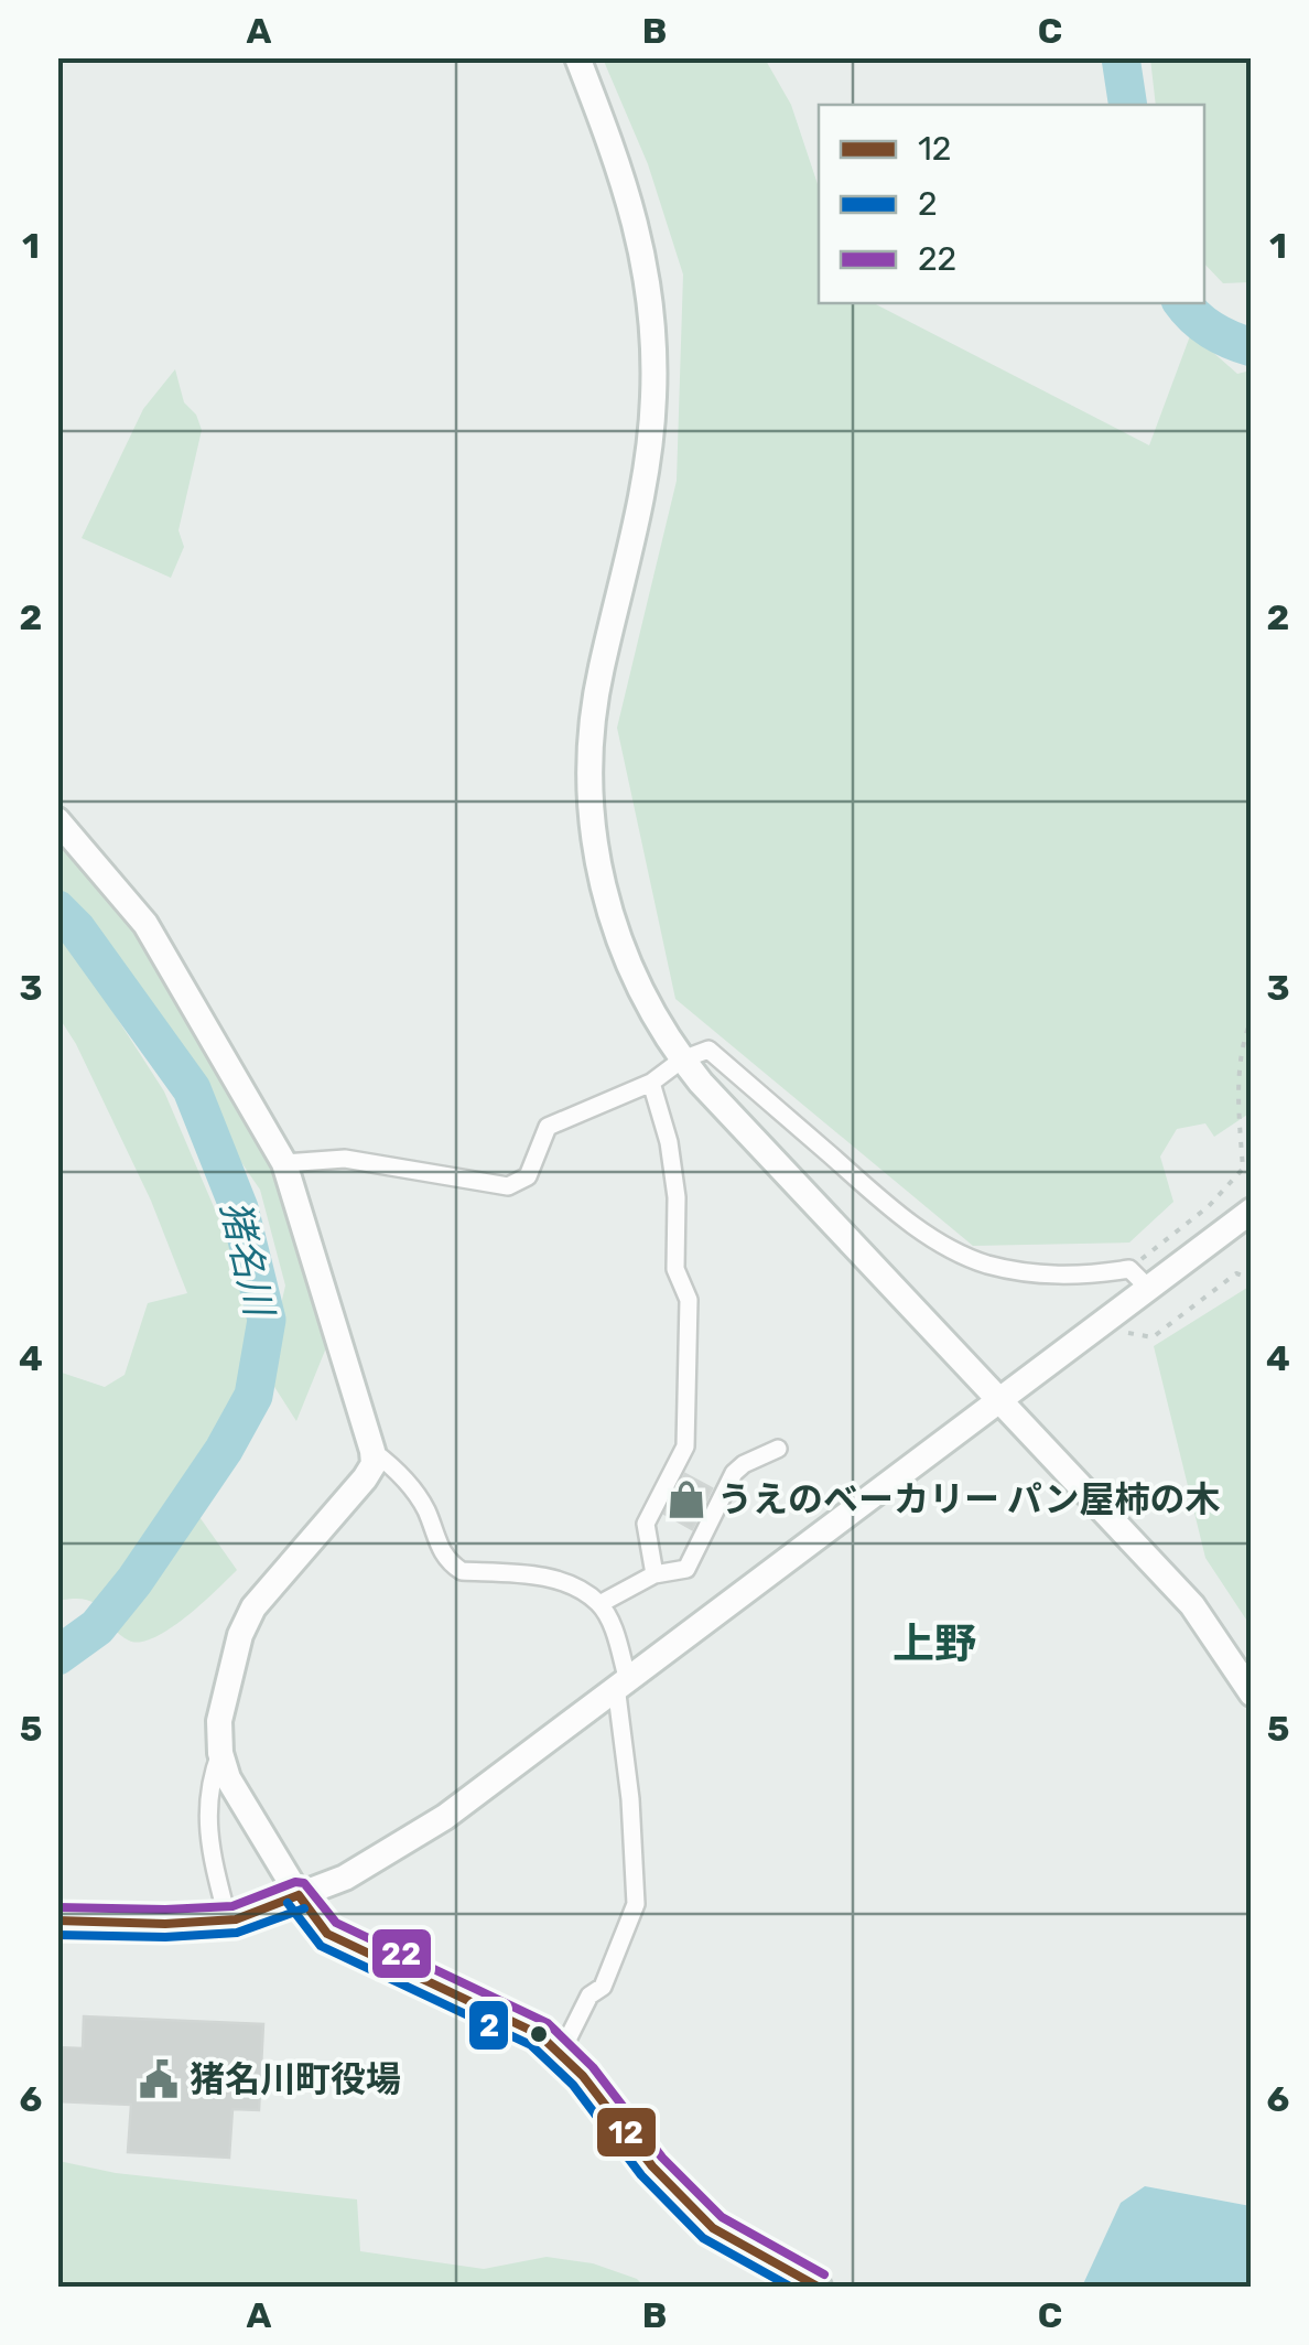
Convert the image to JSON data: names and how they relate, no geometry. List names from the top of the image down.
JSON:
{
  "districts": ["上野"],
  "water": ["猪名川"],
  "places": {
    "shop": ["うえのベーカリー パン屋柿の木"],
    "public building": ["猪名川町役場"]
  },
  "lines": ["transit line 22", "transit line 12", "transit line 2"],
  "legend": ["12", "2", "22"],
  "grid": {
    "columns": ["A", "B", "C"],
    "rows": [
      "1",
      "2",
      "3",
      "4",
      "5",
      "6"
    ]
  }
}
